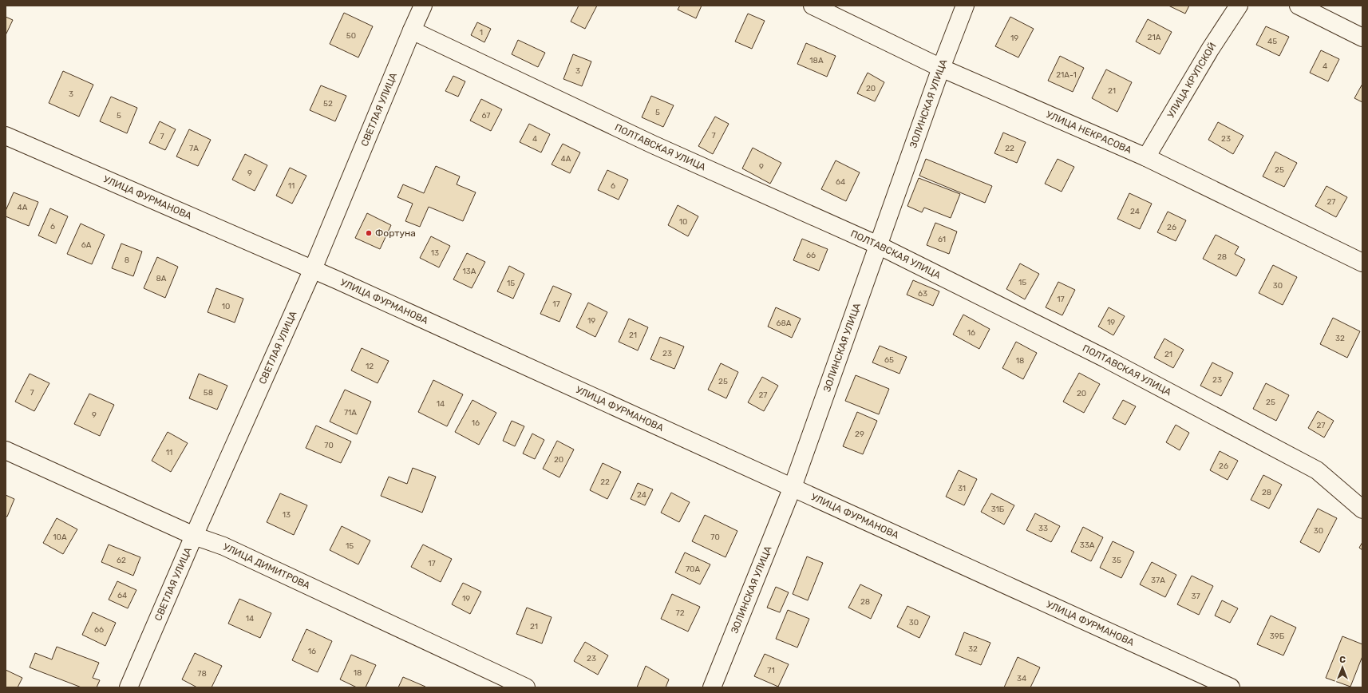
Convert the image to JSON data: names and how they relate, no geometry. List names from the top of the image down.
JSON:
{
  "streets": {
    "street": [
      "УЛИЦА КРУПСКОЙ",
      "ЗОЛИНСКАЯ УЛИЦА",
      "СВЕТЛАЯ УЛИЦА",
      "УЛИЦА НЕКРАСОВА",
      "ПОЛТАВСКАЯ УЛИЦА",
      "УЛИЦА ФУРМАНОВА",
      "УЛИЦА ДИМИТРОВА"
    ]
  },
  "crossings": [
    ["УЛИЦА КРУПСКОЙ", "УЛИЦА НЕКРАСОВА"],
    ["ЗОЛИНСКАЯ УЛИЦА", "УЛИЦА НЕКРАСОВА"],
    ["ЗОЛИНСКАЯ УЛИЦА", "ПОЛТАВСКАЯ УЛИЦА"],
    ["ЗОЛИНСКАЯ УЛИЦА", "УЛИЦА ФУРМАНОВА"],
    ["СВЕТЛАЯ УЛИЦА", "ПОЛТАВСКАЯ УЛИЦА"],
    ["СВЕТЛАЯ УЛИЦА", "УЛИЦА ФУРМАНОВА"],
    ["СВЕТЛАЯ УЛИЦА", "УЛИЦА ДИМИТРОВА"]
  ],
  "places": ["Фортуна"],
  "house_numbers": [
    "1",
    "50",
    "21А",
    "19",
    "45",
    "18А",
    "4",
    "3",
    "21А-1",
    "20",
    "21",
    "3",
    "52",
    "5",
    "5",
    "67",
    "7",
    "7",
    "4",
    "23",
    "7А",
    "22",
    "4А",
    "9",
    "25",
    "9",
    "64",
    "11",
    "6",
    "27",
    "4А",
    "24",
    "10",
    "6",
    "26",
    "61",
    "6А",
    "13",
    "66",
    "28",
    "8",
    "13А",
    "8А",
    "15",
    "15",
    "30",
    "63",
    "17",
    "17",
    "10",
    "19",
    "19",
    "68А",
    "16",
    "21",
    "32",
    "23",
    "21",
    "65",
    "18",
    "12",
    "23",
    "25",
    "7",
    "58",
    "20",
    "27",
    "25",
    "14",
    "71А",
    "9",
    "16",
    "27",
    "29",
    "70",
    "11",
    "20",
    "26",
    "22",
    "31",
    "28",
    "24",
    "31Б",
    "13",
    "33",
    "30",
    "10А",
    "70",
    "33А",
    "15",
    "62",
    "35",
    "17",
    "70А",
    "37А",
    "64",
    "37",
    "19",
    "28",
    "72",
    "14",
    "30",
    "21",
    "66",
    "39Б",
    "32",
    "16",
    "23",
    "71",
    "18",
    "78",
    "34"
  ],
  "north": "top"
}
